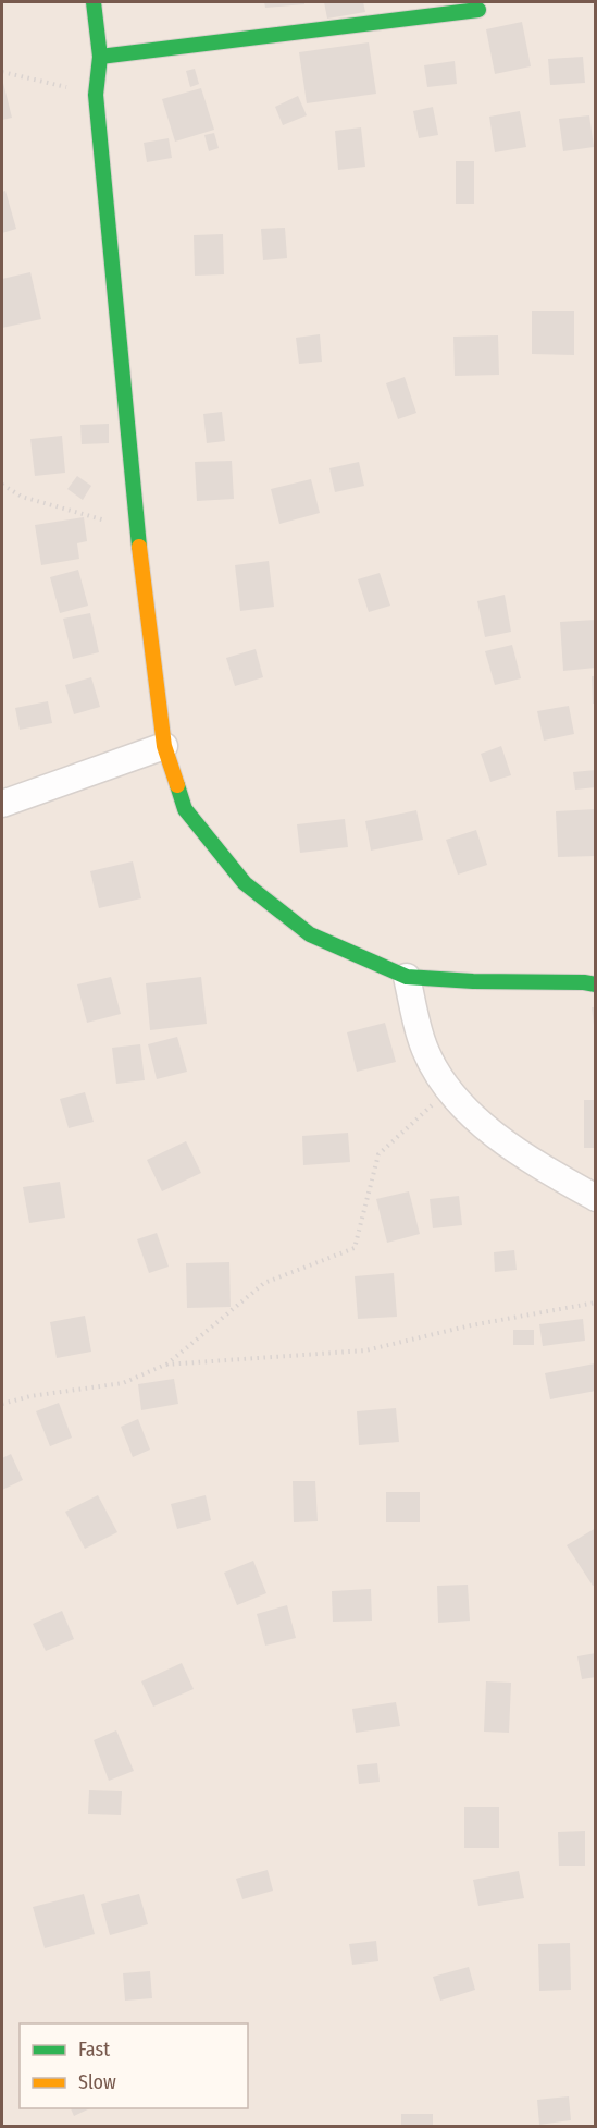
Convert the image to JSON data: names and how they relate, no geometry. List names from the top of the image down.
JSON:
{
  "legend": ["Fast", "Slow"]
}
